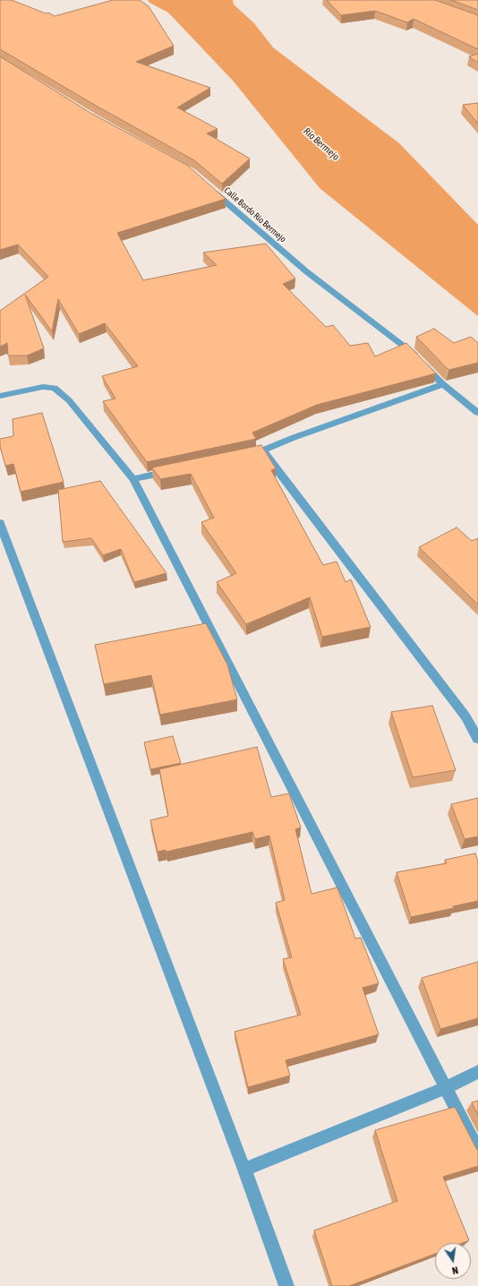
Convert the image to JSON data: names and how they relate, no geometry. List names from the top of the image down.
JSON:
{
  "streets": {
    "street": ["Calle Bordo Río Bermejo"]
  },
  "water": ["Río Bermejo"],
  "north": "bottom"
}
